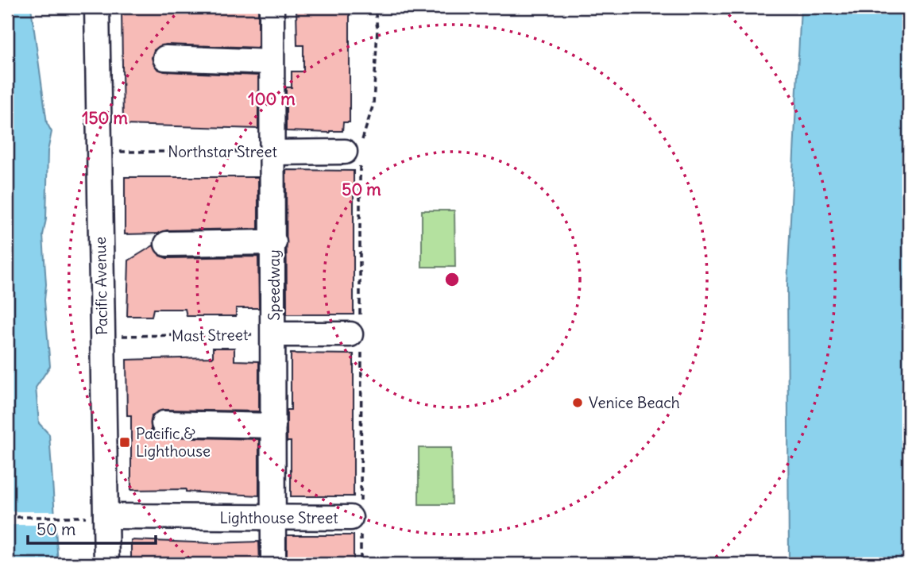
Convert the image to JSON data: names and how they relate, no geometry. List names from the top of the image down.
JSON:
{
  "streets": {
    "street": [
      "Northstar Street",
      "Speedway",
      "Pacific Avenue",
      "Lighthouse Street"
    ],
    "path": ["Mast Street"]
  },
  "crossings": [
    ["Northstar Street", "Speedway"],
    ["Northstar Street", "Pacific Avenue"],
    ["Speedway", "Mast Street"],
    ["Speedway", "Lighthouse Street"],
    ["Pacific Avenue", "Mast Street"],
    ["Pacific Avenue", "Lighthouse Street"]
  ],
  "places": {
    "other": ["Venice Beach"],
    "transit": ["Pacific & Lighthouse"]
  },
  "scale_bar": "50 m",
  "rings": ["100 m", "150 m", "50 m"]
}
